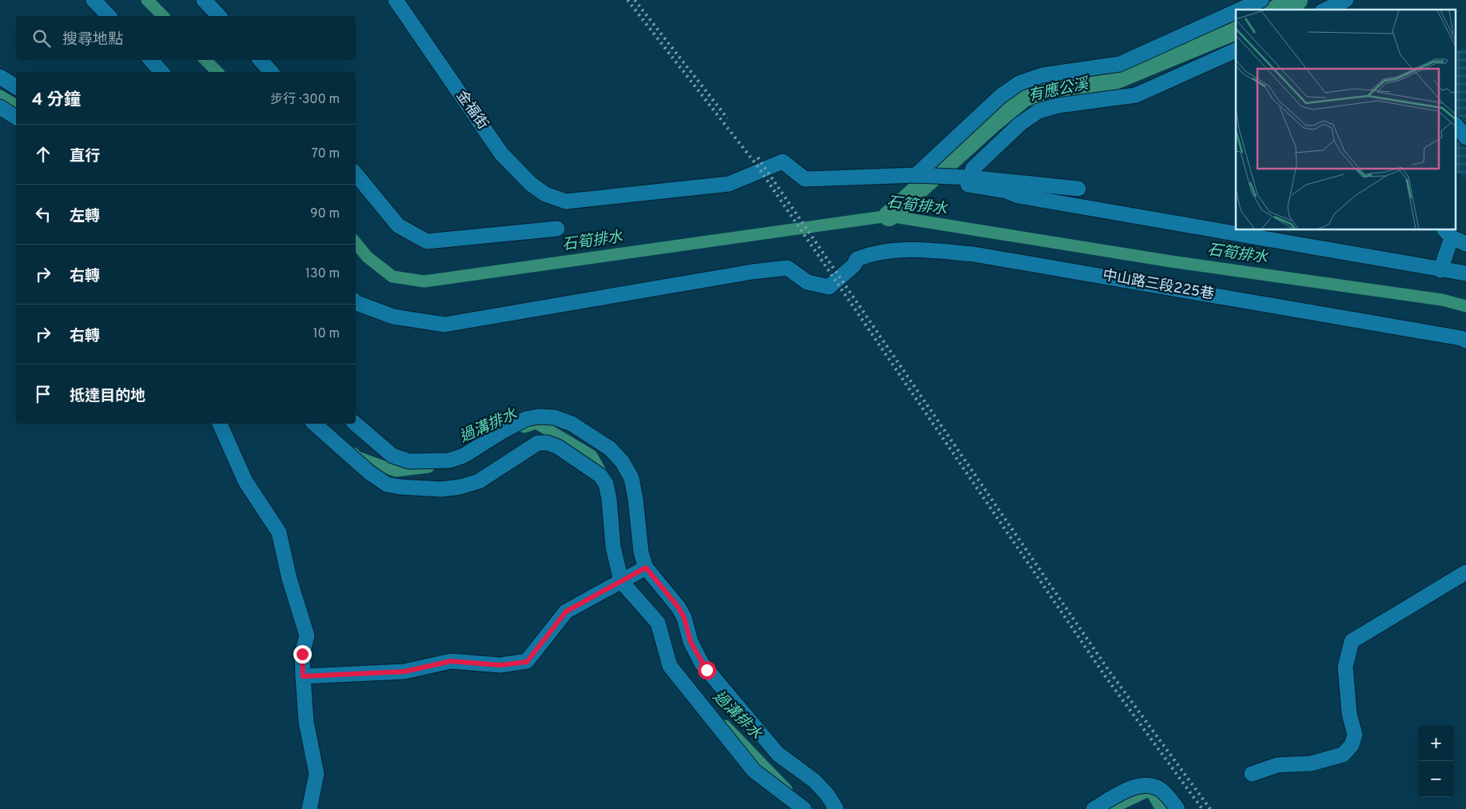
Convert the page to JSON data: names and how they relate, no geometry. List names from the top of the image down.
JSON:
{
  "streets": {
    "street": ["金福街", "中山路三段225巷"]
  },
  "water": ["有應公溪", "石筍排水", "過溝排水"],
  "page": {
    "search": "搜尋地點",
    "heading": ["4 分鐘", "步行 · 300 m"],
    "list": [
      ["直行", "70 m"],
      ["左轉", "90 m"],
      ["右轉", "130 m"],
      ["右轉", "10 m"],
      "抵達目的地"
    ],
    "map_buttons": ["+", "−"]
  }
}
